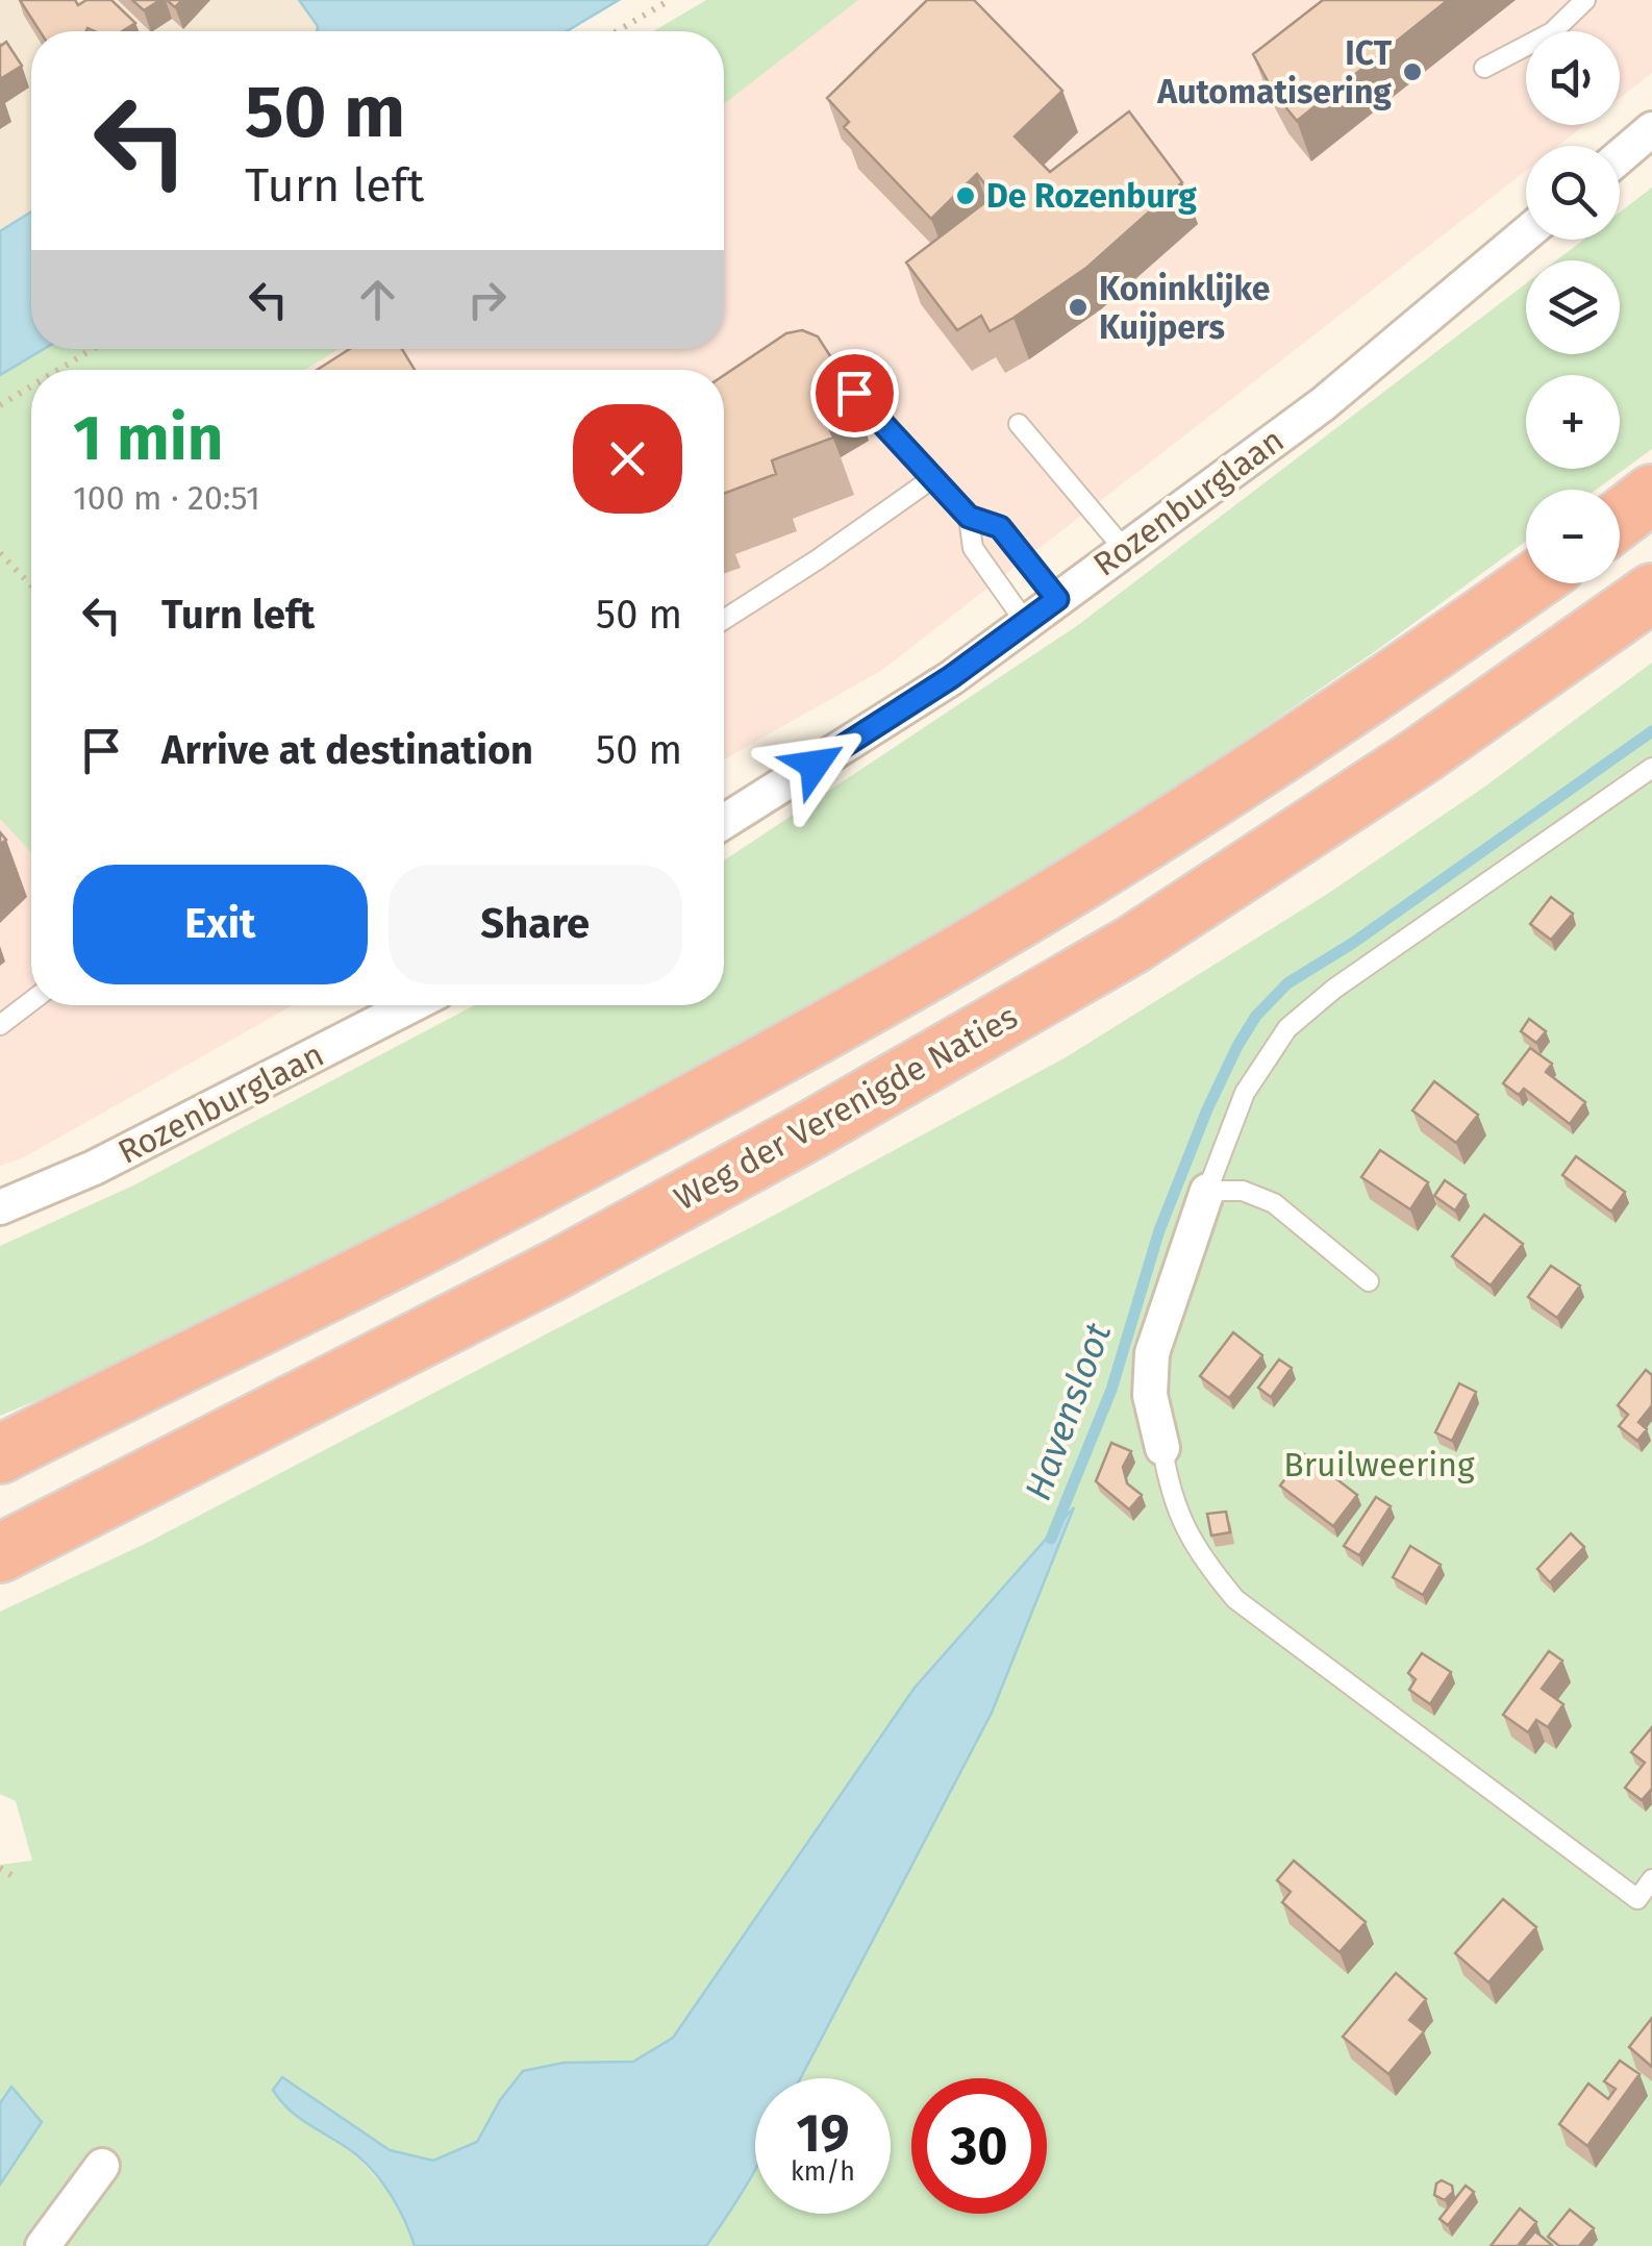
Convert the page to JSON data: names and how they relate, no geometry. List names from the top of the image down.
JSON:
{
  "streets": {
    "highway": ["Weg der Verenigde Naties"],
    "street": ["Rozenburglaan"]
  },
  "water": ["Havensloot"],
  "parks": ["Bruilweering"],
  "places": ["ICT Automatisering", "De Rozenburg", "Koninklijke Kuijpers"],
  "page": {
    "map_buttons": ["+", "−"],
    "turn": ["50 m", "Turn left"],
    "heading": ["1 min", "100 m · 20:51"],
    "list": [
      {
        "name": "Turn left",
        "value": "50 m"
      },
      {
        "name": "Arrive at destination",
        "value": "50 m"
      }
    ],
    "buttons": ["Exit", "Share"],
    "speed": "19 km/h",
    "limit": "30"
  }
}
